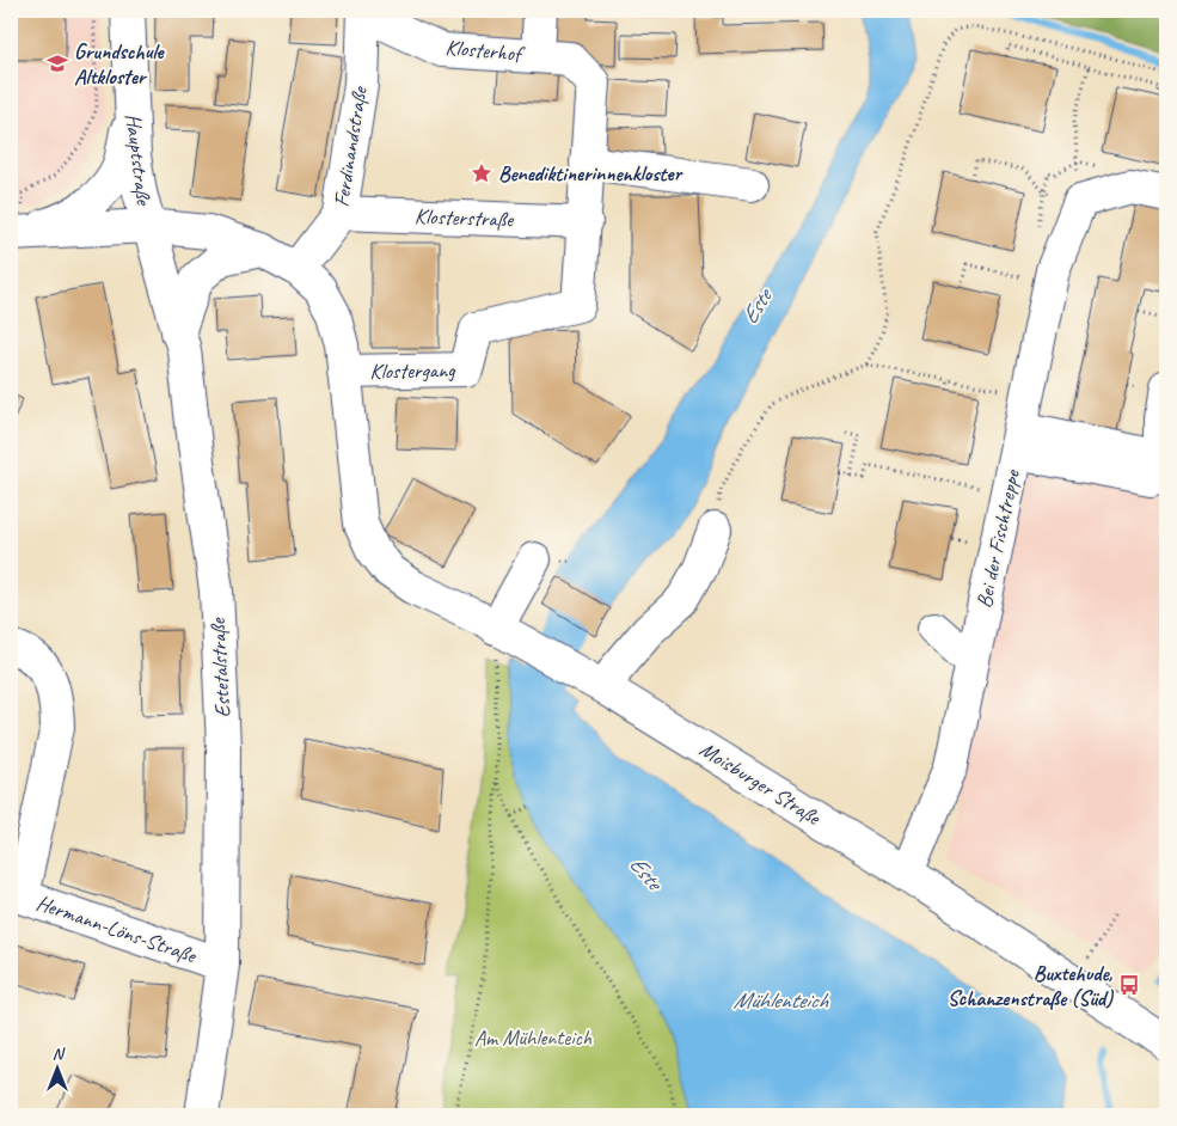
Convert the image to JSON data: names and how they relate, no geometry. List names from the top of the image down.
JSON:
{
  "streets": {
    "street": [
      "Klosterhof",
      "Ferdinandstraße",
      "Hauptstraße",
      "Klosterstraße",
      "Klostergang",
      "Bei der Fischtreppe",
      "Estetalstraße",
      "Moisburger Straße",
      "Hermann-Löns-Straße"
    ]
  },
  "crossings": [
    ["Klosterhof", "Ferdinandstraße"],
    ["Klosterhof", "Klosterstraße"],
    ["Klosterhof", "Klostergang"],
    ["Ferdinandstraße", "Hauptstraße"],
    ["Ferdinandstraße", "Klosterstraße"],
    ["Hauptstraße", "Klostergang"],
    ["Hauptstraße", "Estetalstraße"],
    ["Hauptstraße", "Moisburger Straße"],
    ["Klosterstraße", "Klostergang"],
    ["Bei der Fischtreppe", "Moisburger Straße"],
    ["Estetalstraße", "Hermann-Löns-Straße"]
  ],
  "water": ["Este", "Mühlenteich"],
  "parks": ["Am Mühlenteich"],
  "places": {
    "school or university": ["Grundschule Altkloster"],
    "place": ["Benediktinerinnenkloster"],
    "bus stop": ["Buxtehude, Schanzenstraße (Süd)"]
  },
  "north": "top"
}
